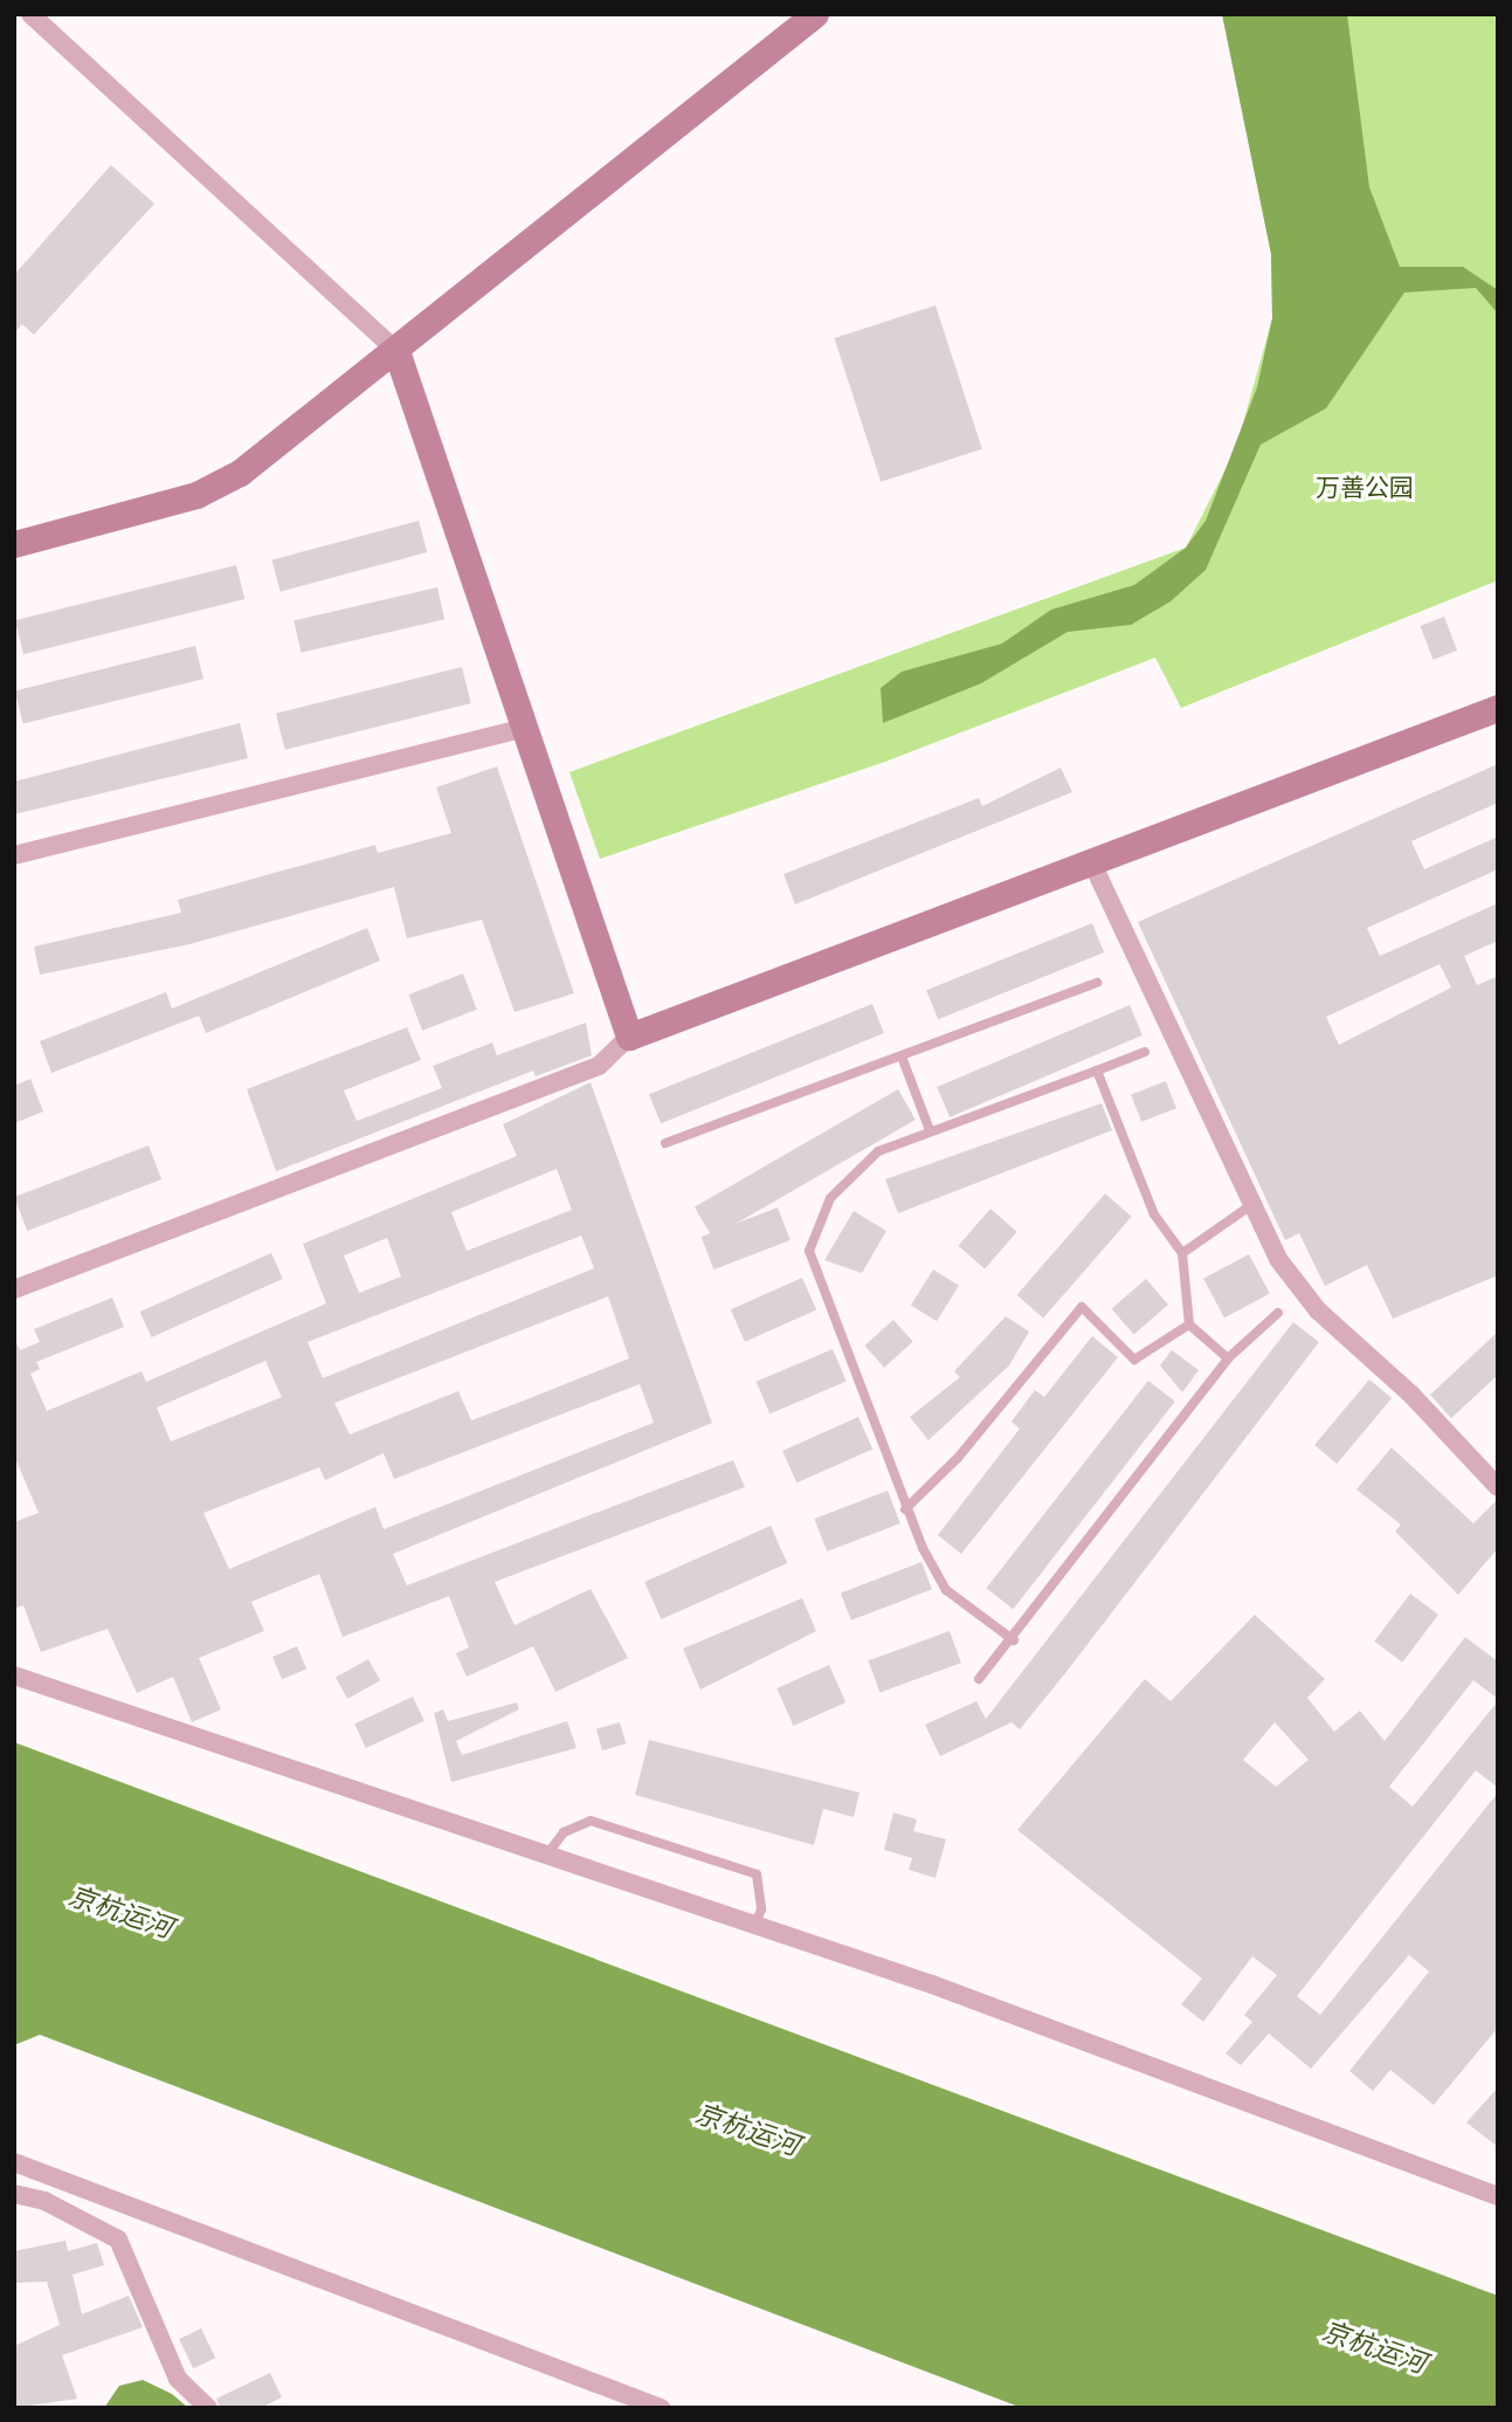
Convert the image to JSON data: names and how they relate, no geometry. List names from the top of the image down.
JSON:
{
  "water": ["京杭运河"],
  "parks": ["万善公园"]
}
